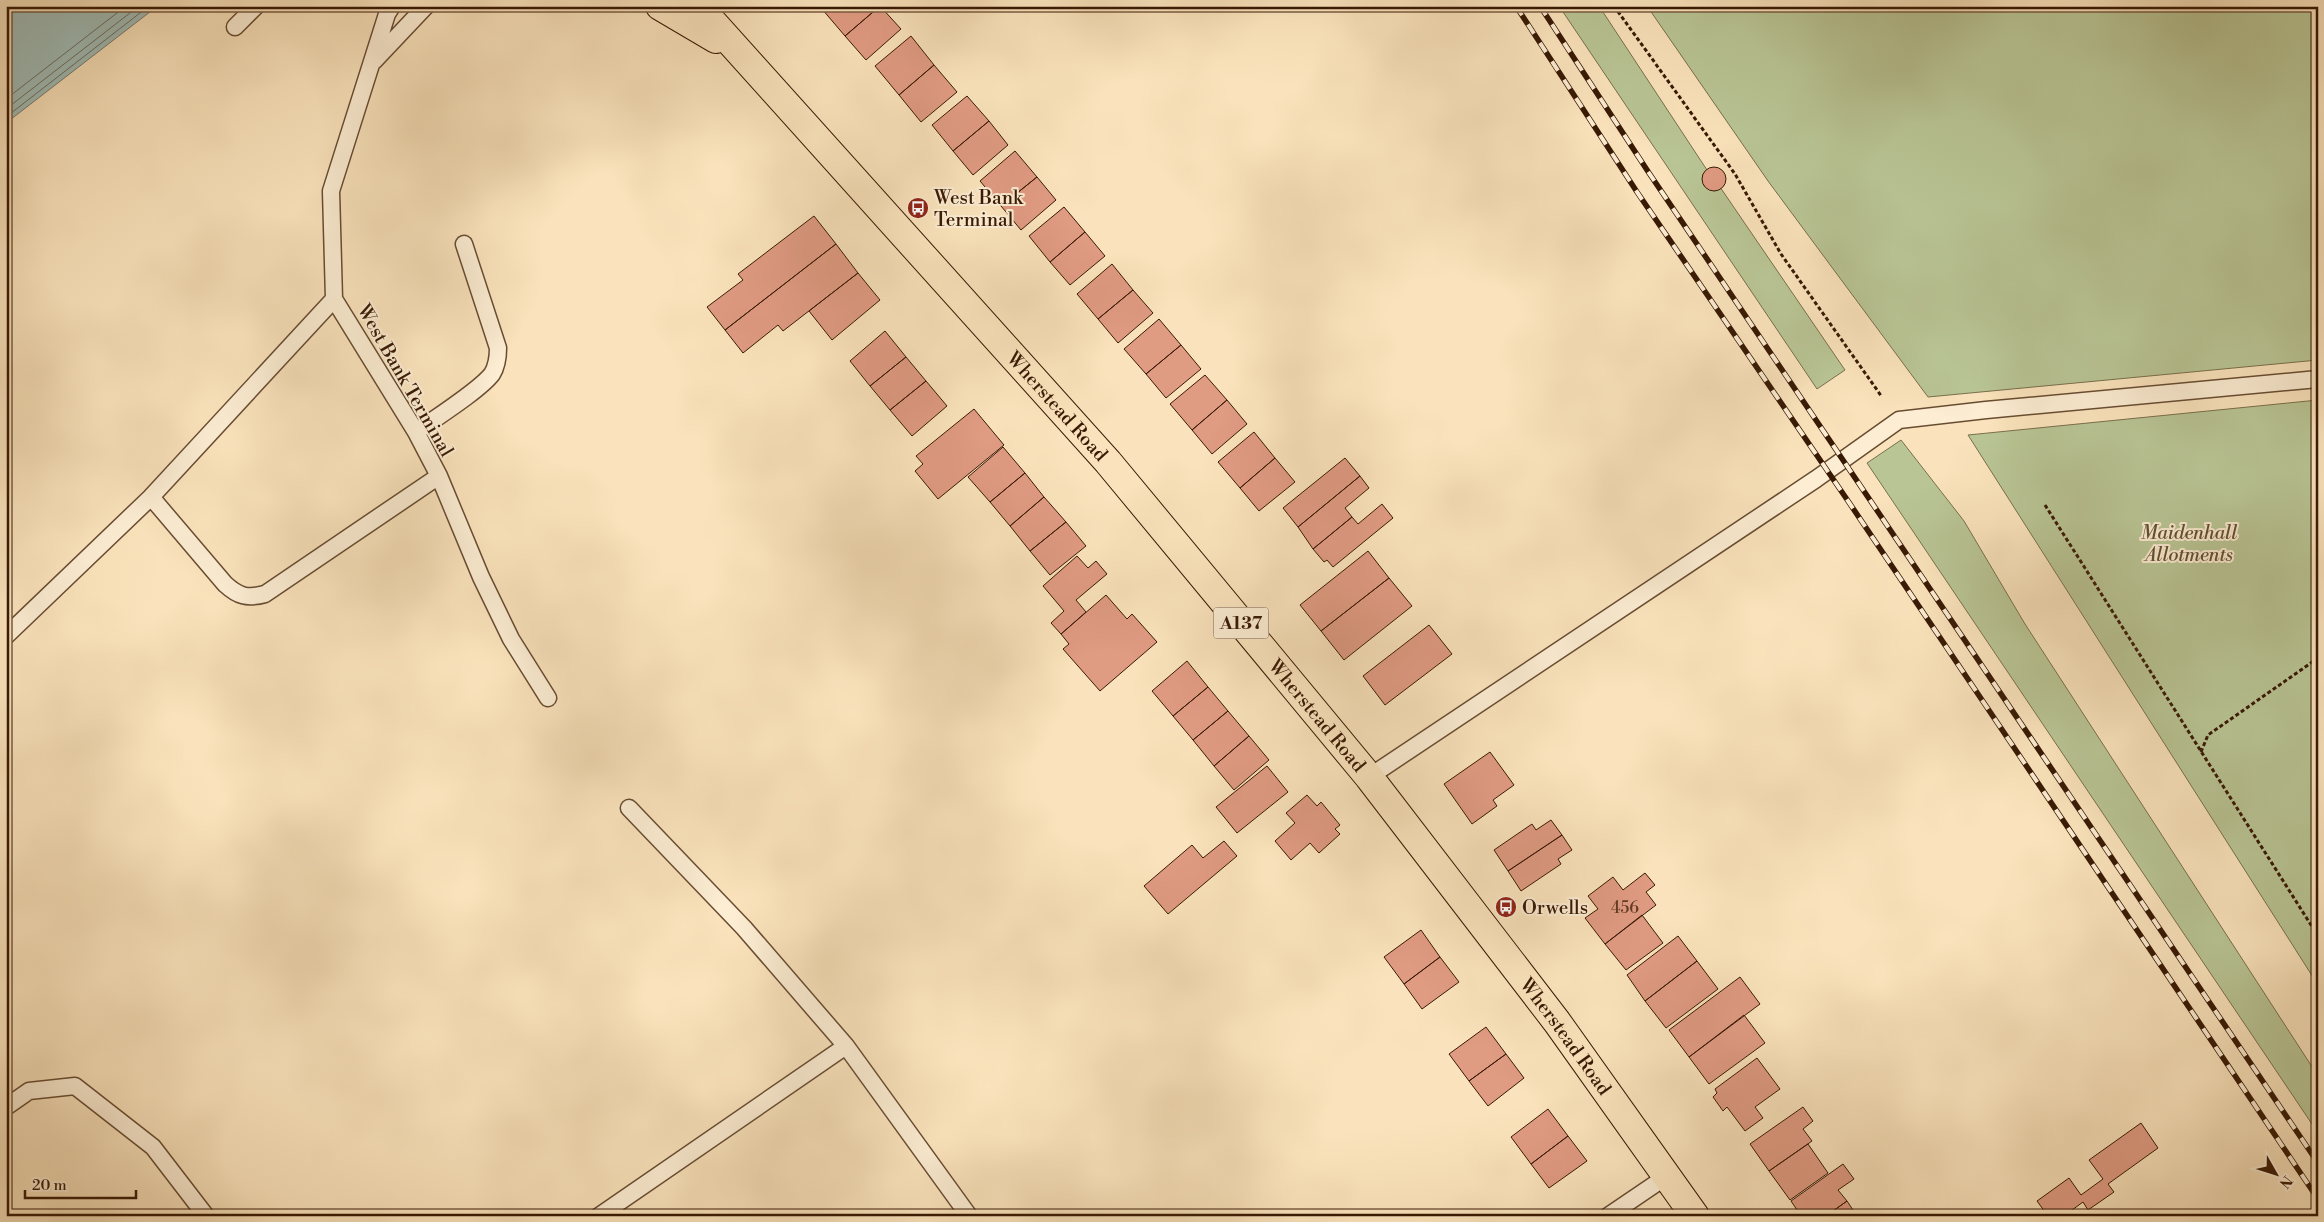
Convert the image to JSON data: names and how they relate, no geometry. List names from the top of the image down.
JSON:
{
  "streets": {
    "main road": ["Wherstead Road", "A137"],
    "lane": ["West Bank Terminal"]
  },
  "parks": ["Maidenhall Allotments"],
  "places": {
    "bus stop": ["West Bank Terminal", "Orwells"]
  },
  "house_numbers": ["456"],
  "scale_bar": "20 m",
  "north": "bottom right"
}
